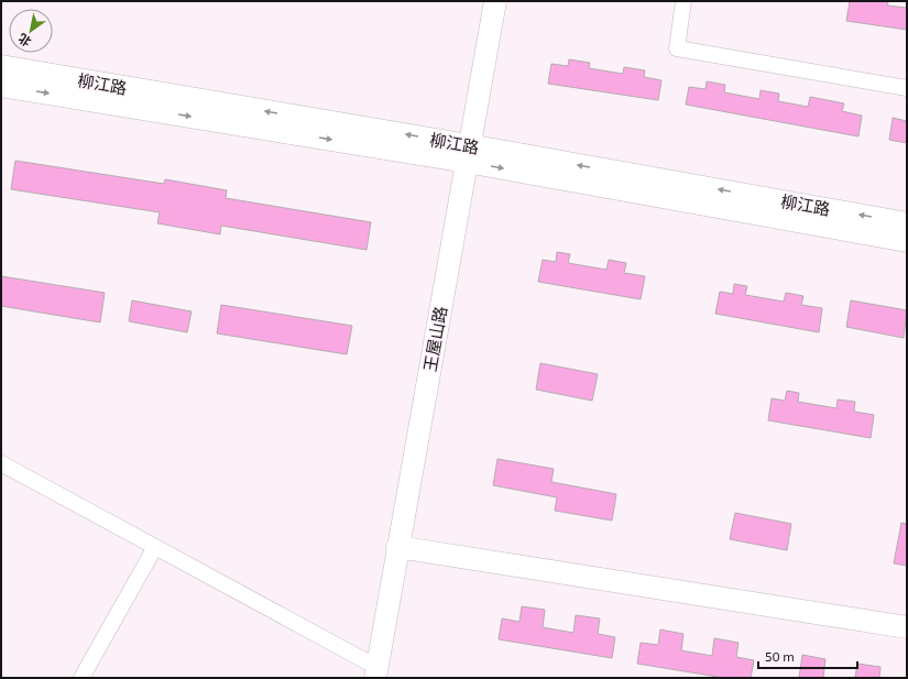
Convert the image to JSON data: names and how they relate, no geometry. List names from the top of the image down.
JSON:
{
  "streets": {
    "street": ["柳江路", "王屋山路"]
  },
  "crossings": [
    ["柳江路", "王屋山路"]
  ],
  "scale_bar": "50 m",
  "north": "bottom left"
}
